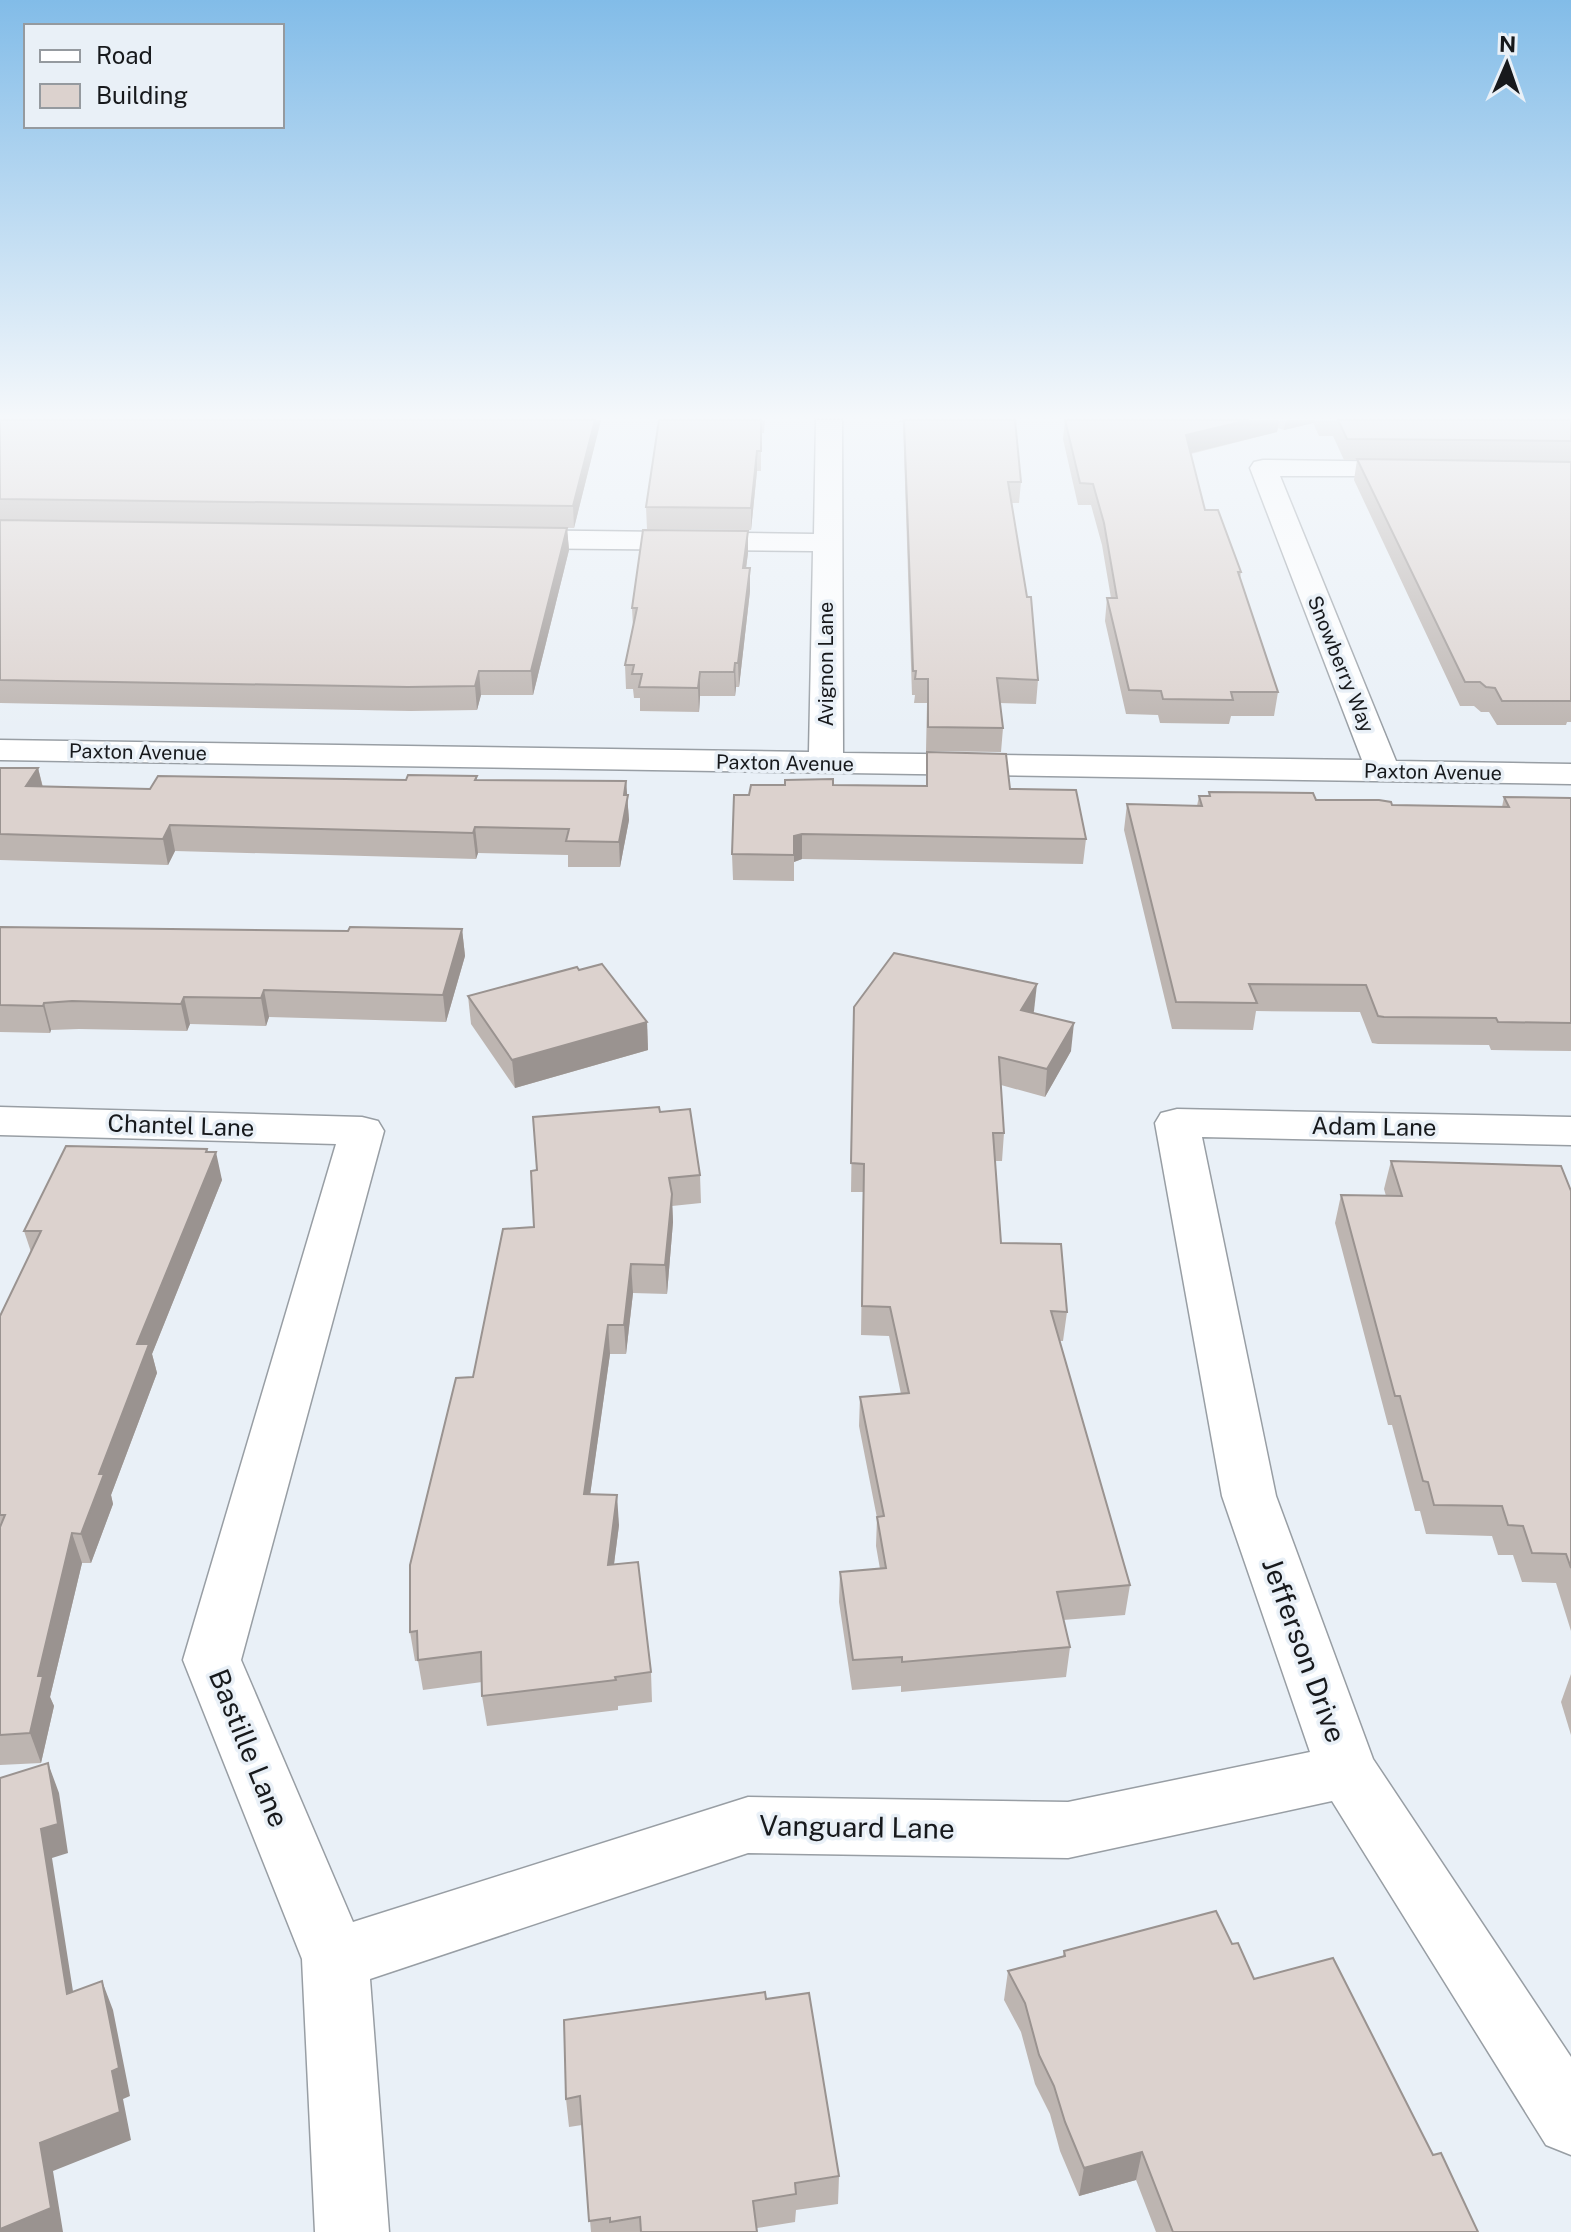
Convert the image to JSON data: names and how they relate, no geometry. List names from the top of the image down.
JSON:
{
  "streets": {
    "street": [
      "Avignon Lane",
      "Snowberry Way",
      "Paxton Avenue",
      "Chantel Lane",
      "Adam Lane",
      "Jefferson Drive",
      "Bastille Lane",
      "Vanguard Lane"
    ]
  },
  "crossings": [
    ["Avignon Lane", "Paxton Avenue"],
    ["Snowberry Way", "Paxton Avenue"],
    ["Chantel Lane", "Bastille Lane"],
    ["Adam Lane", "Jefferson Drive"],
    ["Jefferson Drive", "Vanguard Lane"],
    ["Bastille Lane", "Vanguard Lane"]
  ],
  "legend": ["Road", "Building"],
  "north": "top"
}
